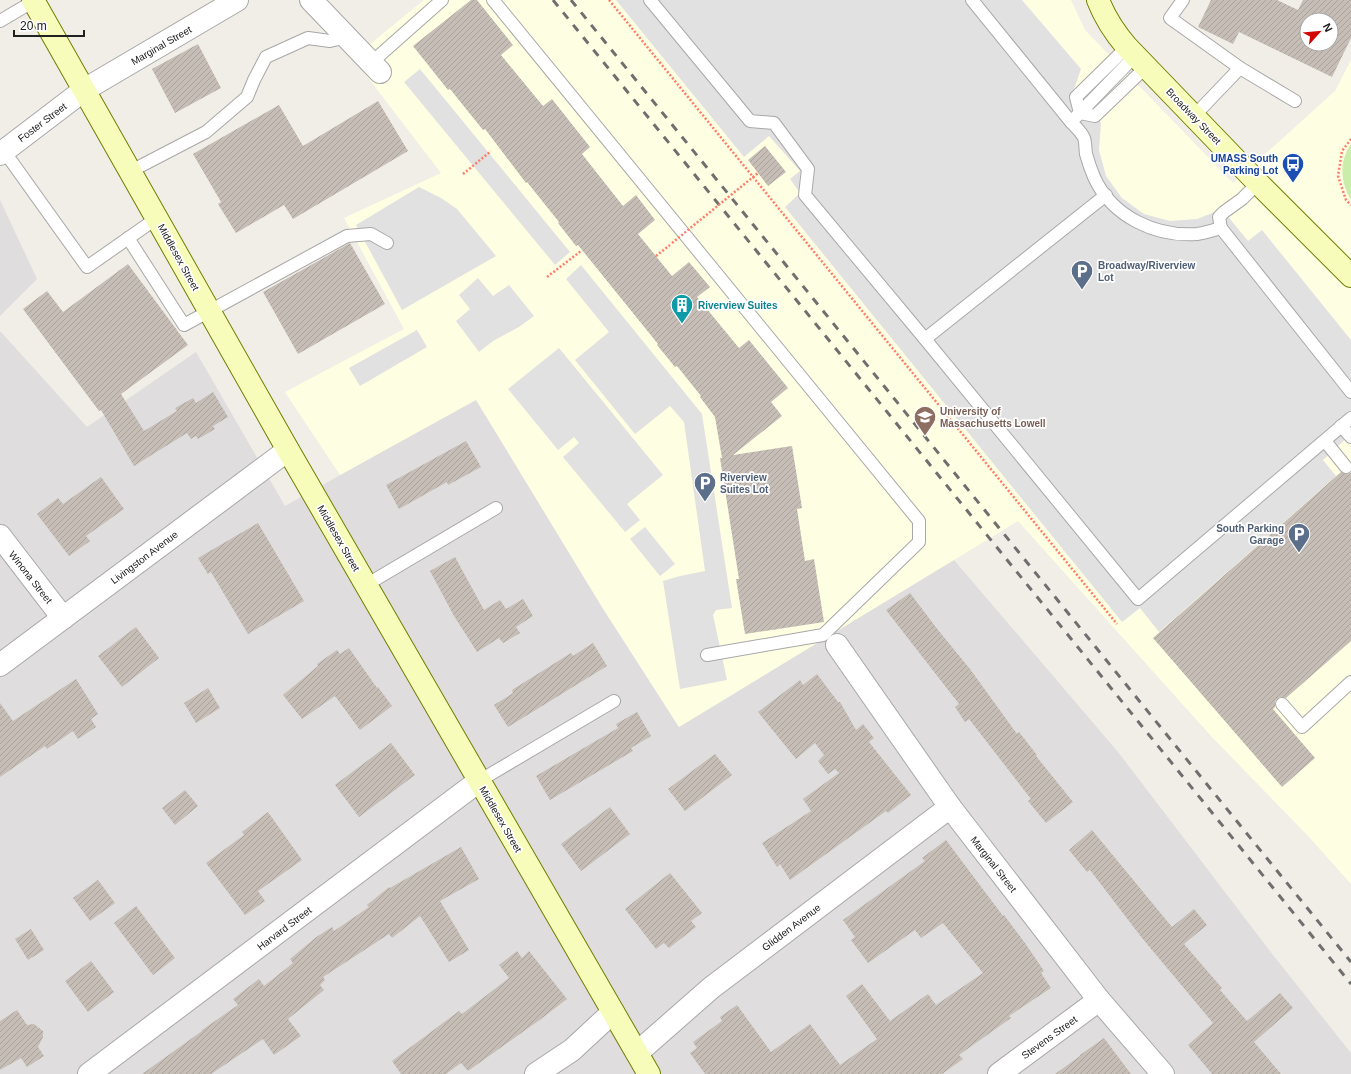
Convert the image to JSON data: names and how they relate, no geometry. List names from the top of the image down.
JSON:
{
  "streets": {
    "main road": ["Broadway Street", "Middlesex Street"],
    "street": [
      "Marginal Street",
      "Foster Street",
      "Livingston Avenue",
      "Winona Street",
      "Glidden Avenue",
      "Harvard Street",
      "Stevens Street"
    ]
  },
  "crossings": [
    ["Marginal Street", "Foster Street"],
    ["Marginal Street", "Middlesex Street"],
    ["Marginal Street", "Glidden Avenue"],
    ["Marginal Street", "Stevens Street"],
    ["Foster Street", "Middlesex Street"],
    ["Middlesex Street", "Livingston Avenue"],
    ["Middlesex Street", "Glidden Avenue"],
    ["Middlesex Street", "Harvard Street"],
    ["Livingston Avenue", "Winona Street"]
  ],
  "places": {
    "bus stop": ["UMASS South Parking Lot"],
    "parking": ["Broadway/Riverview Lot", "Riverview Suites Lot", "South Parking Garage"],
    "building": ["Riverview Suites"],
    "school or university": ["University of Massachusetts Lowell"]
  },
  "scale_bar": "20 m",
  "north": "top right"
}
